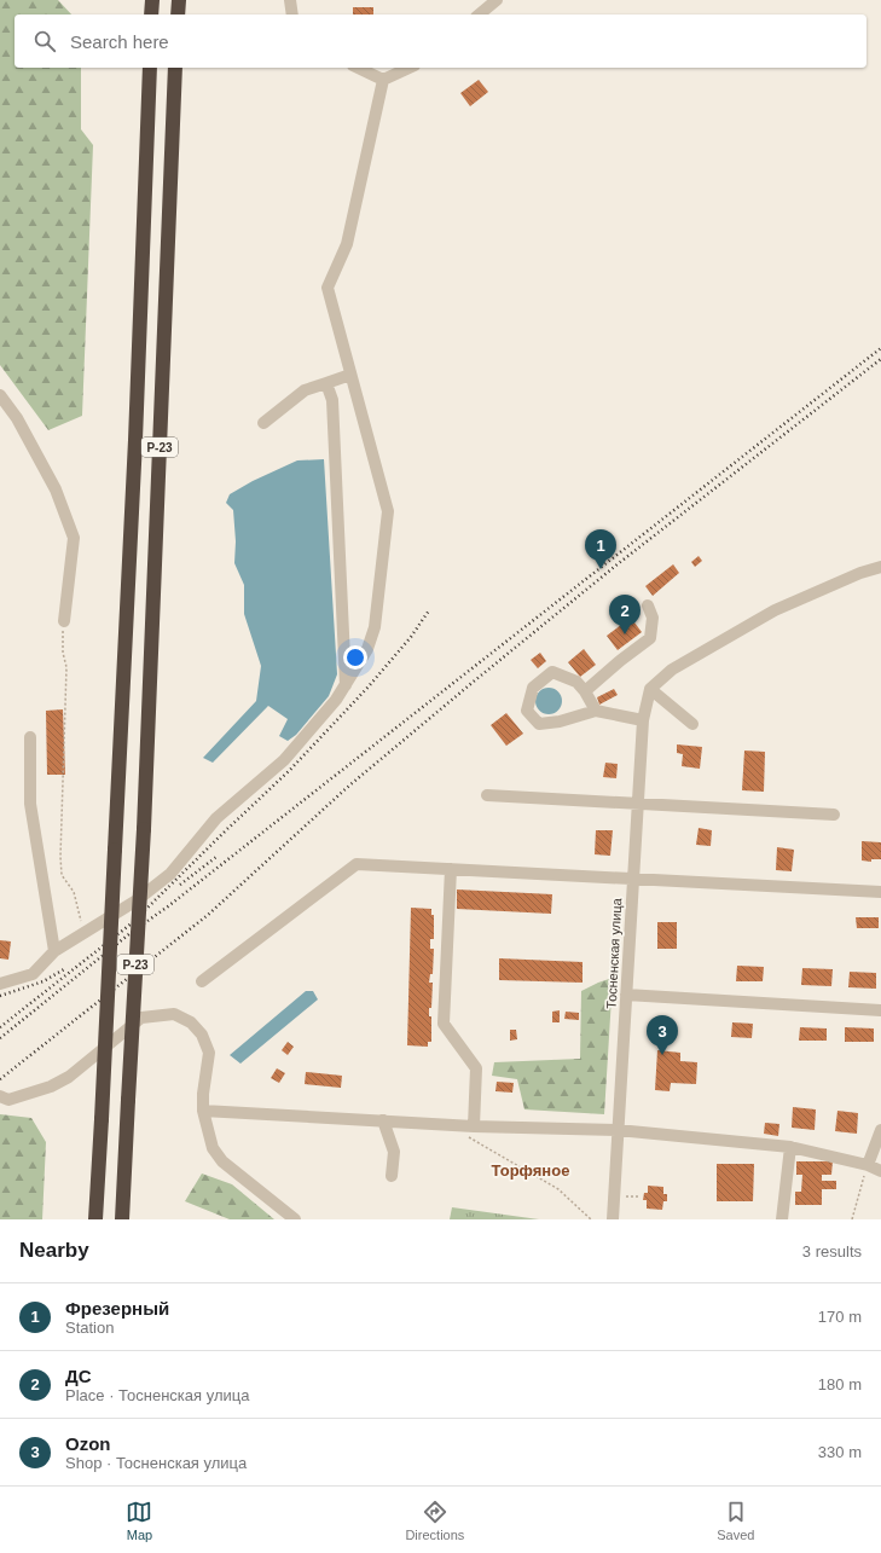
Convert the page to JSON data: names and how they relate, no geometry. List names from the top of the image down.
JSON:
{
  "streets": {
    "highway": ["Р-23"],
    "street": ["Тосненская улица"]
  },
  "districts": ["Торфяное"],
  "page": {
    "search": "Search here",
    "pins": ["1", "2", "3"],
    "heading": ["Nearby", "3 results"],
    "list": [
      {
        "mark": "1",
        "name": "Фрезерный",
        "note": "Station",
        "value": "170 m"
      },
      {
        "mark": "2",
        "name": "ДС",
        "note": "Place · Тосненская улица",
        "value": "180 m"
      },
      {
        "mark": "3",
        "name": "Ozon",
        "note": "Shop · Тосненская улица",
        "value": "330 m"
      }
    ],
    "nav": ["Map", "Directions", "Saved"]
  }
}
